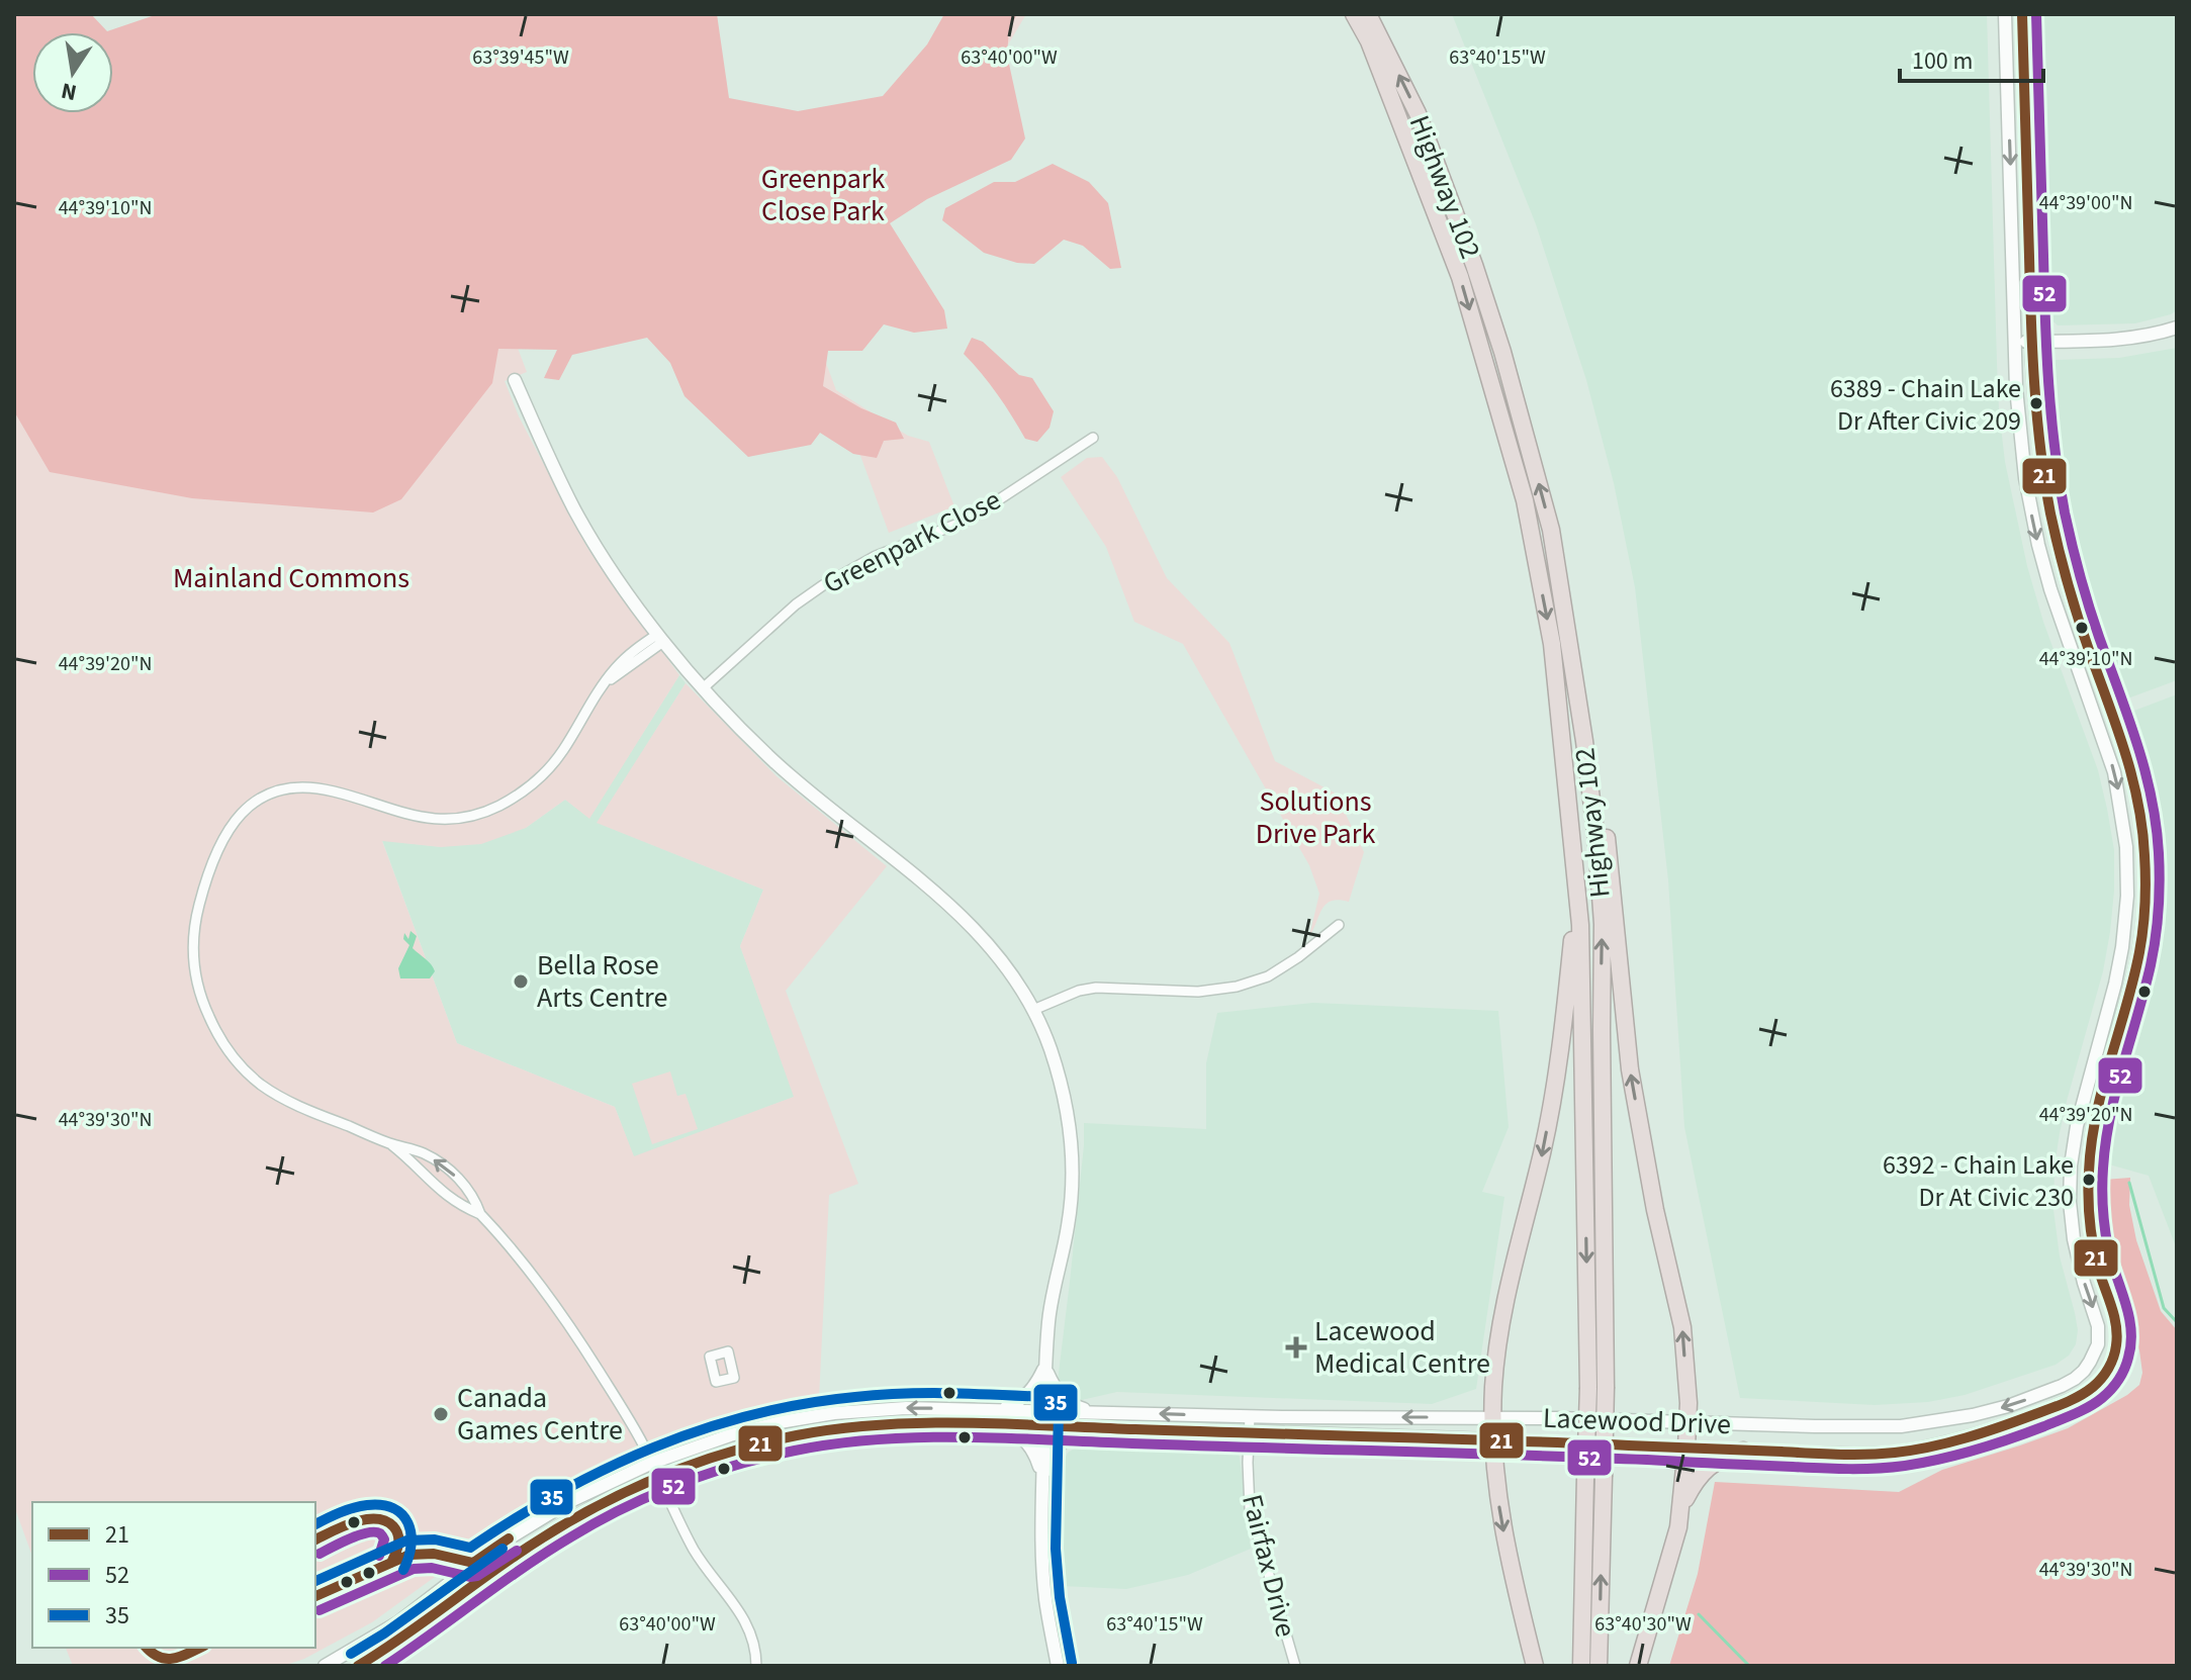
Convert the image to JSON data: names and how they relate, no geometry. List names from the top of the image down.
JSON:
{
  "streets": {
    "highway": ["Highway 102"],
    "street": ["Greenpark Close", "Lacewood Drive", "Fairfax Drive"]
  },
  "crossings": [
    ["Lacewood Drive", "Fairfax Drive"]
  ],
  "parks": ["Greenpark Close Park", "Mainland Commons", "Solutions Drive Park"],
  "places": {
    "other": [
      "6389 - Chain Lake Dr After Civic 209",
      "Bella Rose Arts Centre",
      "6392 - Chain Lake Dr At Civic 230",
      "Canada Games Centre"
    ],
    "health": ["Lacewood Medical Centre"]
  },
  "lines": ["transit line 21", "transit line 52", "transit line 35"],
  "legend": ["21", "52", "35"],
  "scale_bar": "100 m",
  "north": "bottom",
  "coordinates": [
    "63°39'45\"W",
    "63°40'00\"W",
    "63°40'15\"W",
    "44°39'00\"N",
    "44°39'10\"N",
    "44°39'20\"N",
    "44°39'30\"N",
    "63°40'30\"W"
  ]
}
